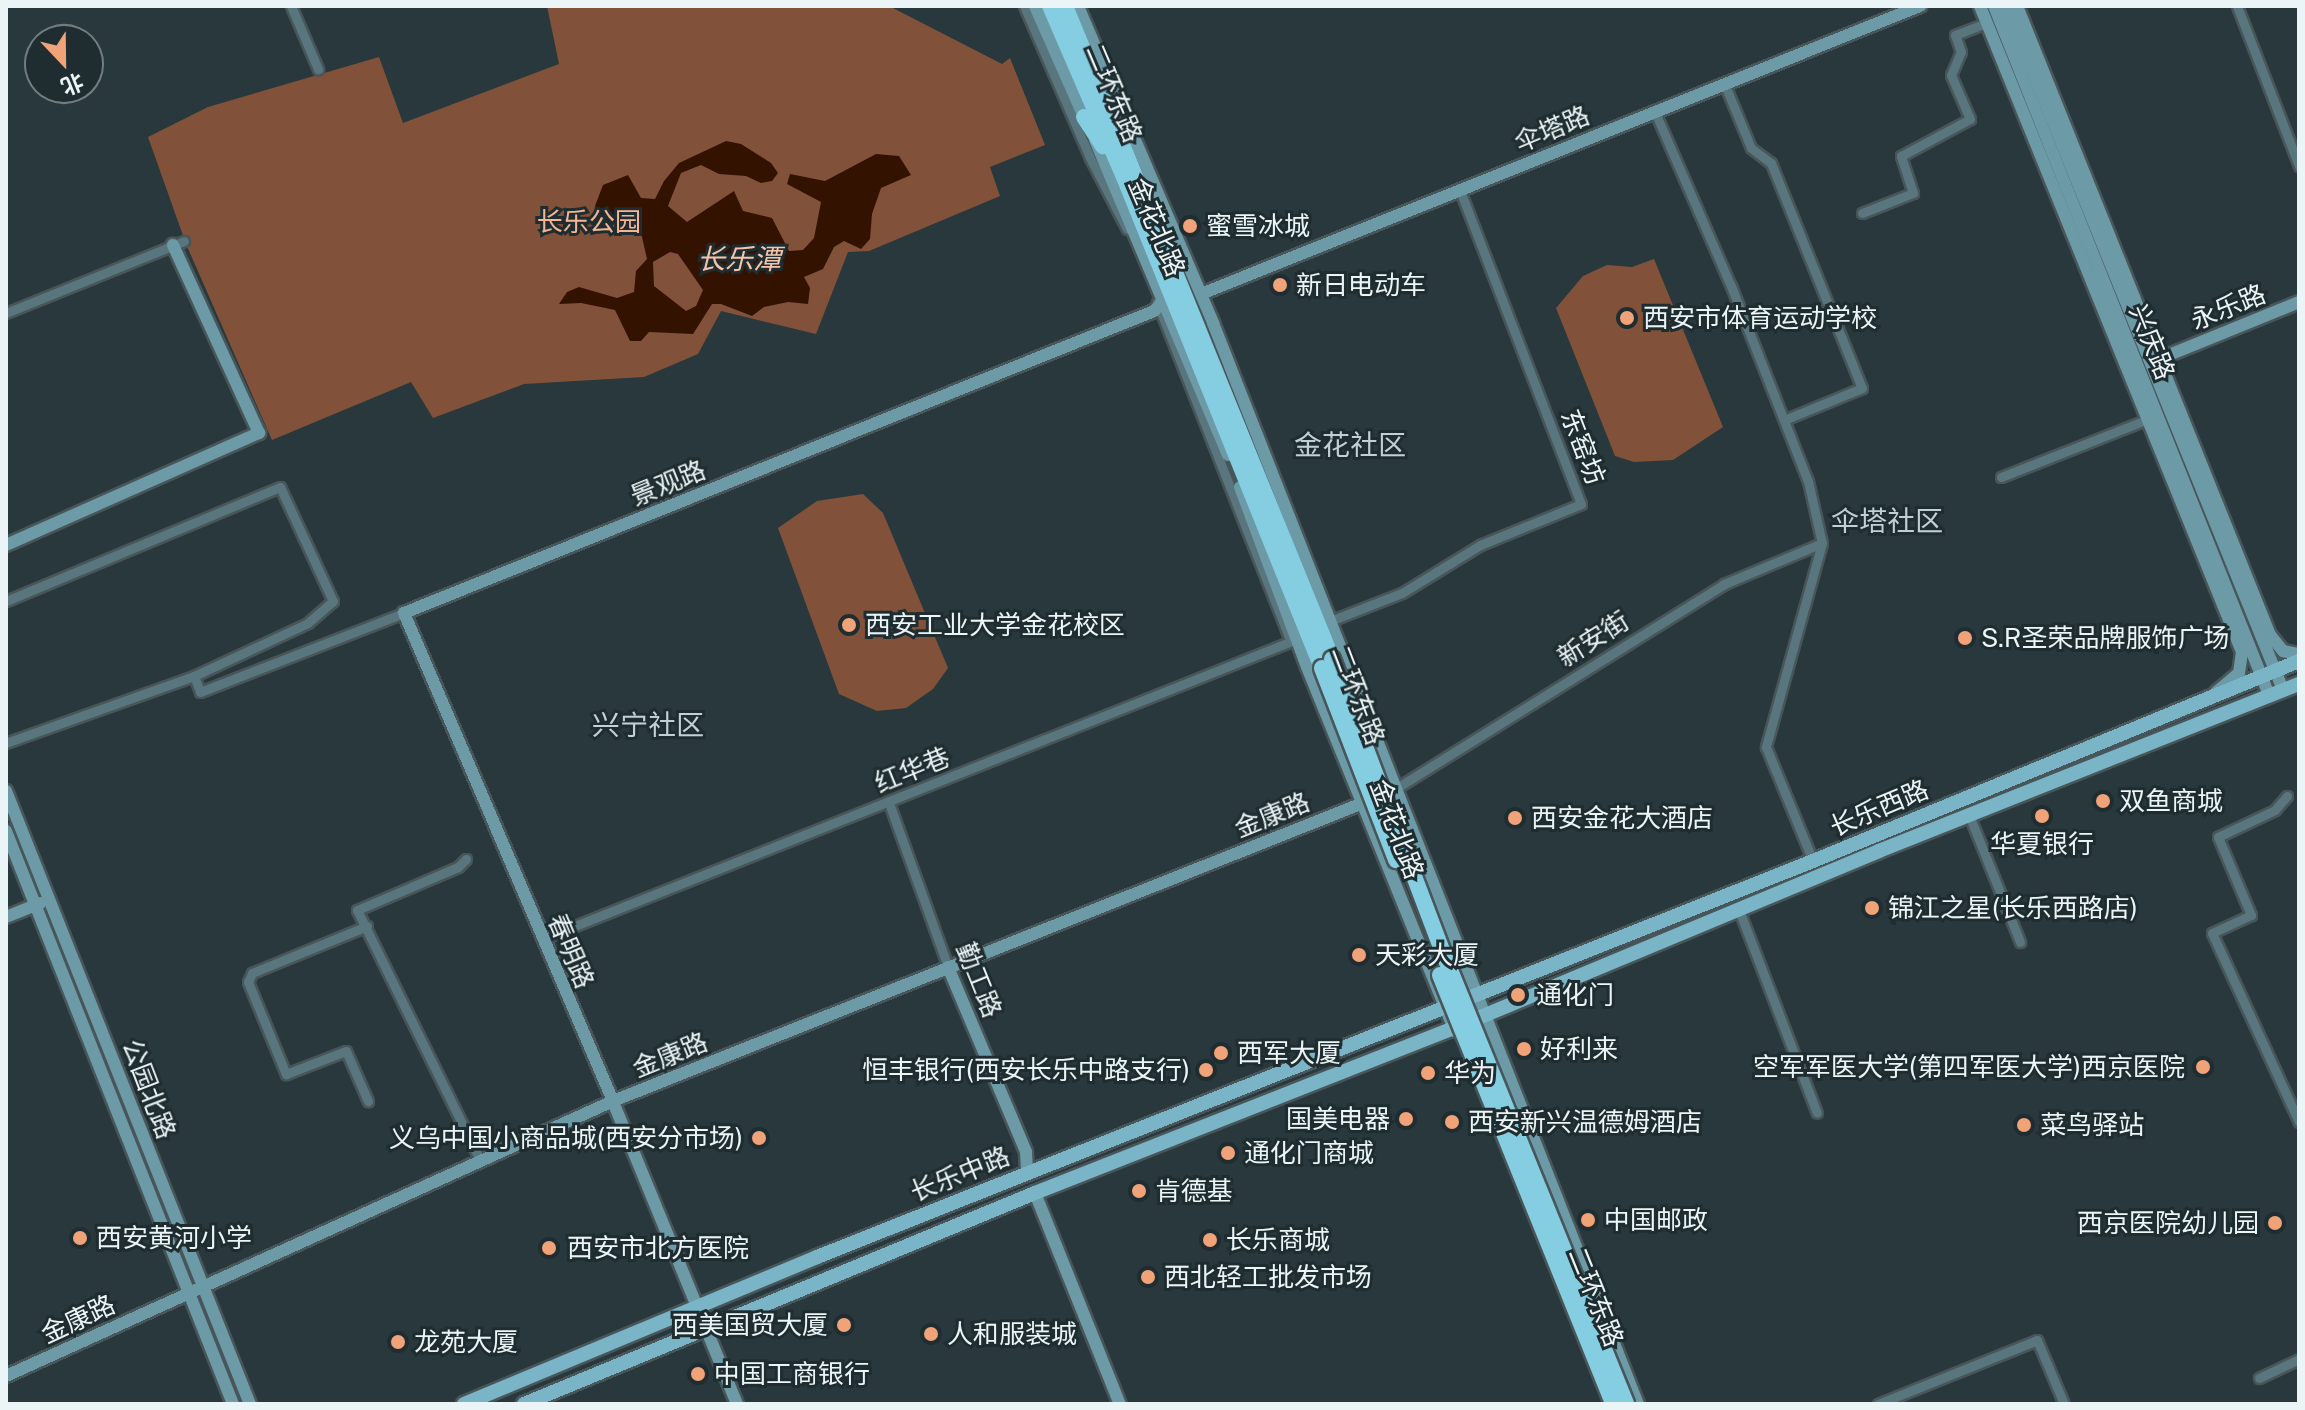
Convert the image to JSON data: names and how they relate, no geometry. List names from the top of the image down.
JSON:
{
  "streets": {
    "highway": ["二环东路"],
    "main road": ["长乐西路", "长乐中路"],
    "street": [
      "伞塔路",
      "金花北路",
      "永乐路",
      "兴庆路",
      "东窑坊",
      "景观路",
      "新安街",
      "红华巷",
      "金康路",
      "春明路",
      "勤工路",
      "公园北路"
    ]
  },
  "crossings": [
    ["伞塔路", "金花北路"],
    ["伞塔路", "东窑坊"],
    ["金花北路", "东窑坊"],
    ["金花北路", "景观路"],
    ["金花北路", "新安街"],
    ["金花北路", "红华巷"],
    ["金花北路", "长乐西路"],
    ["金花北路", "金康路"],
    ["金花北路", "长乐中路"],
    ["永乐路", "兴庆路"],
    ["兴庆路", "长乐西路"],
    ["景观路", "春明路"],
    ["红华巷", "春明路"],
    ["红华巷", "勤工路"],
    ["长乐西路", "长乐中路"],
    ["金康路", "春明路"],
    ["金康路", "勤工路"],
    ["金康路", "公园北路"],
    ["春明路", "长乐中路"],
    ["勤工路", "长乐中路"]
  ],
  "districts": ["金花社区", "伞塔社区", "兴宁社区"],
  "water": ["长乐潭"],
  "parks": ["长乐公园"],
  "places": [
    "蜜雪冰城",
    "新日电动车",
    "西安市体育运动学校",
    "西安工业大学金花校区",
    "S.R圣荣品牌服饰广场",
    "双鱼商城",
    "华夏银行",
    "西安金花大酒店",
    "锦江之星(长乐西路店)",
    "天彩大厦",
    "通化门",
    "好利来",
    "西军大厦",
    "空军军医大学(第四军医大学)西京医院",
    "恒丰银行(西安长乐中路支行)",
    "华为",
    "国美电器",
    "西安新兴温德姆酒店",
    "菜鸟驿站",
    "义乌中国小商品城(西安分市场)",
    "通化门商城",
    "肯德基",
    "中国邮政",
    "西京医院幼儿园",
    "西安黄河小学",
    "长乐商城",
    "西安市北方医院",
    "西北轻工批发市场",
    "西美国贸大厦",
    "人和服装城",
    "龙苑大厦",
    "中国工商银行"
  ],
  "north": "bottom"
}
